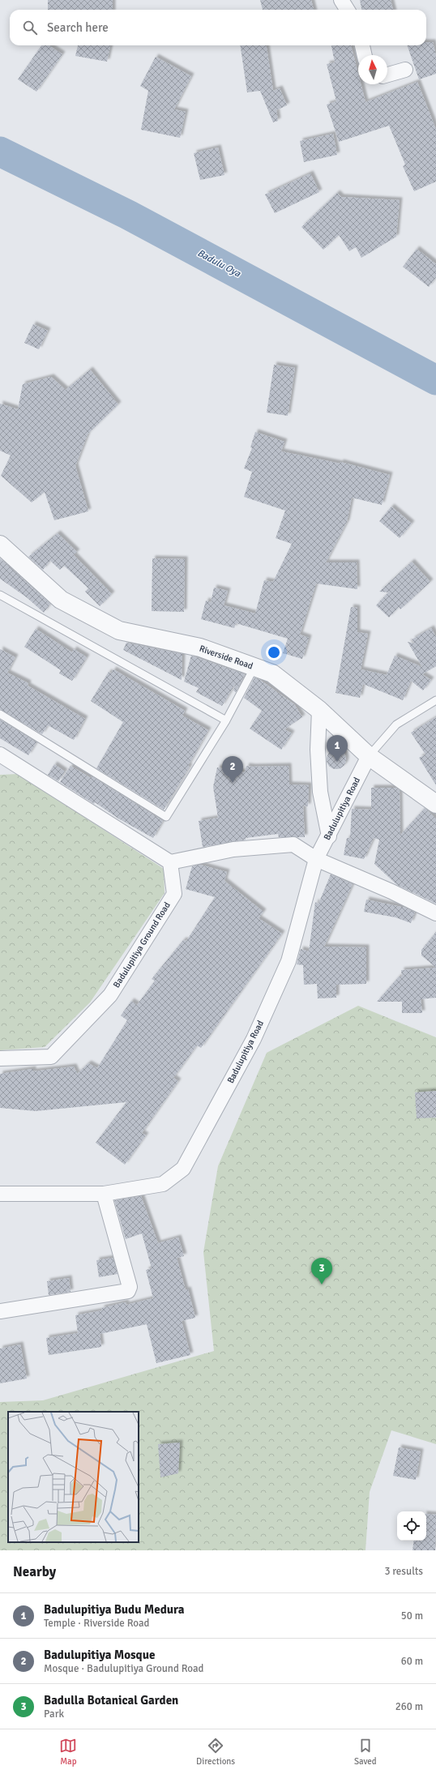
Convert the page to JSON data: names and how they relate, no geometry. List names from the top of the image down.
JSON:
{
  "streets": {
    "street": ["Riverside Road", "Badulupitiya Road", "Badulupitiya Ground Road"]
  },
  "crossings": [
    ["Riverside Road", "Badulupitiya Road"]
  ],
  "water": ["Badulu Oya"],
  "north": "top",
  "page": {
    "search": "Search here",
    "pins": ["1", "2", "3"],
    "heading": ["Nearby", "3 results"],
    "list": [
      {
        "mark": "1",
        "name": "Badulupitiya Budu Medura",
        "note": "Temple · Riverside Road",
        "value": "50 m"
      },
      {
        "mark": "2",
        "name": "Badulupitiya Mosque",
        "note": "Mosque · Badulupitiya Ground Road",
        "value": "60 m"
      },
      {
        "mark": "3",
        "name": "Badulla Botanical Garden",
        "note": "Park",
        "value": "260 m"
      }
    ],
    "nav": ["Map", "Directions", "Saved"]
  }
}
